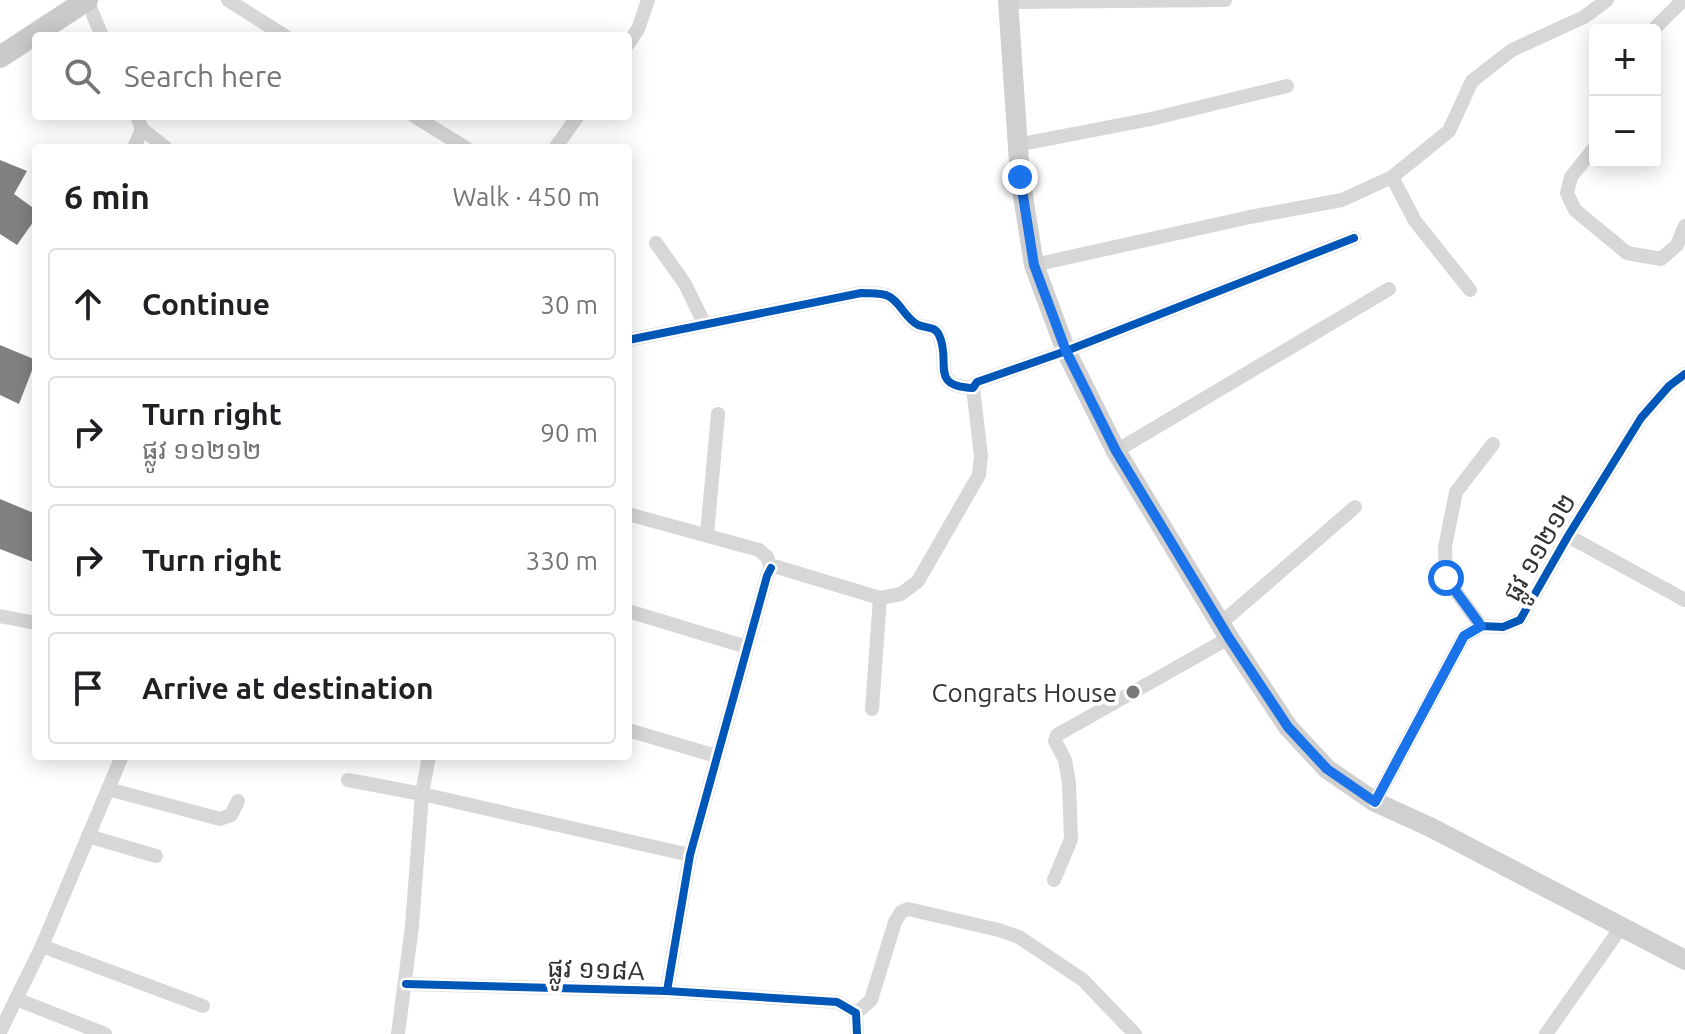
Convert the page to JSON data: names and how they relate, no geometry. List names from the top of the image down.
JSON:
{
  "streets": {
    "street": ["ផ្លូវ ១១២១២", "ផ្លូវ ១១៨A"]
  },
  "places": ["Congrats House"],
  "page": {
    "map_buttons": ["+", "−"],
    "search": "Search here",
    "heading": ["6 min", "Walk · 450 m"],
    "list": [
      ["Continue", "30 m"],
      ["Turn right", "ផ្លូវ ១១២១២", "90 m"],
      ["Turn right", "330 m"],
      "Arrive at destination"
    ]
  }
}
